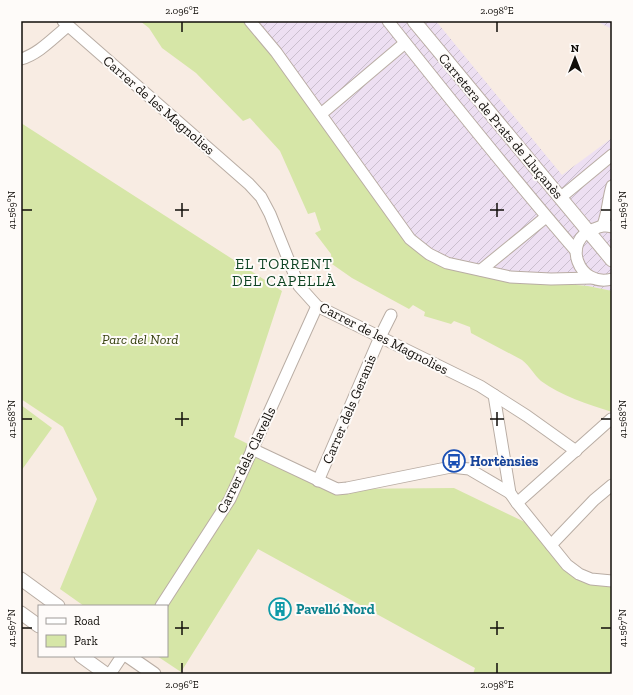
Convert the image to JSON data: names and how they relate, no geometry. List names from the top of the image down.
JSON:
{
  "streets": {
    "street": [
      "Carrer de les Magnolies",
      "Carretera de Prats de Lluçanès",
      "Carrer dels Geranis",
      "Carrer dels Clavells"
    ]
  },
  "crossings": [
    ["Carrer de les Magnolies", "Carrer dels Geranis"],
    ["Carrer de les Magnolies", "Carrer dels Clavells"]
  ],
  "districts": ["EL TORRENT DEL CAPELLÀ"],
  "parks": ["Parc del Nord"],
  "places": {
    "bus stop": ["Hortènsies"],
    "building": ["Pavelló Nord"]
  },
  "legend": ["Road", "Park"],
  "north": "top",
  "coordinates": [
    "2.096°E",
    "2.098°E",
    "41.569°N",
    "41.568°N",
    "41.567°N"
  ]
}
